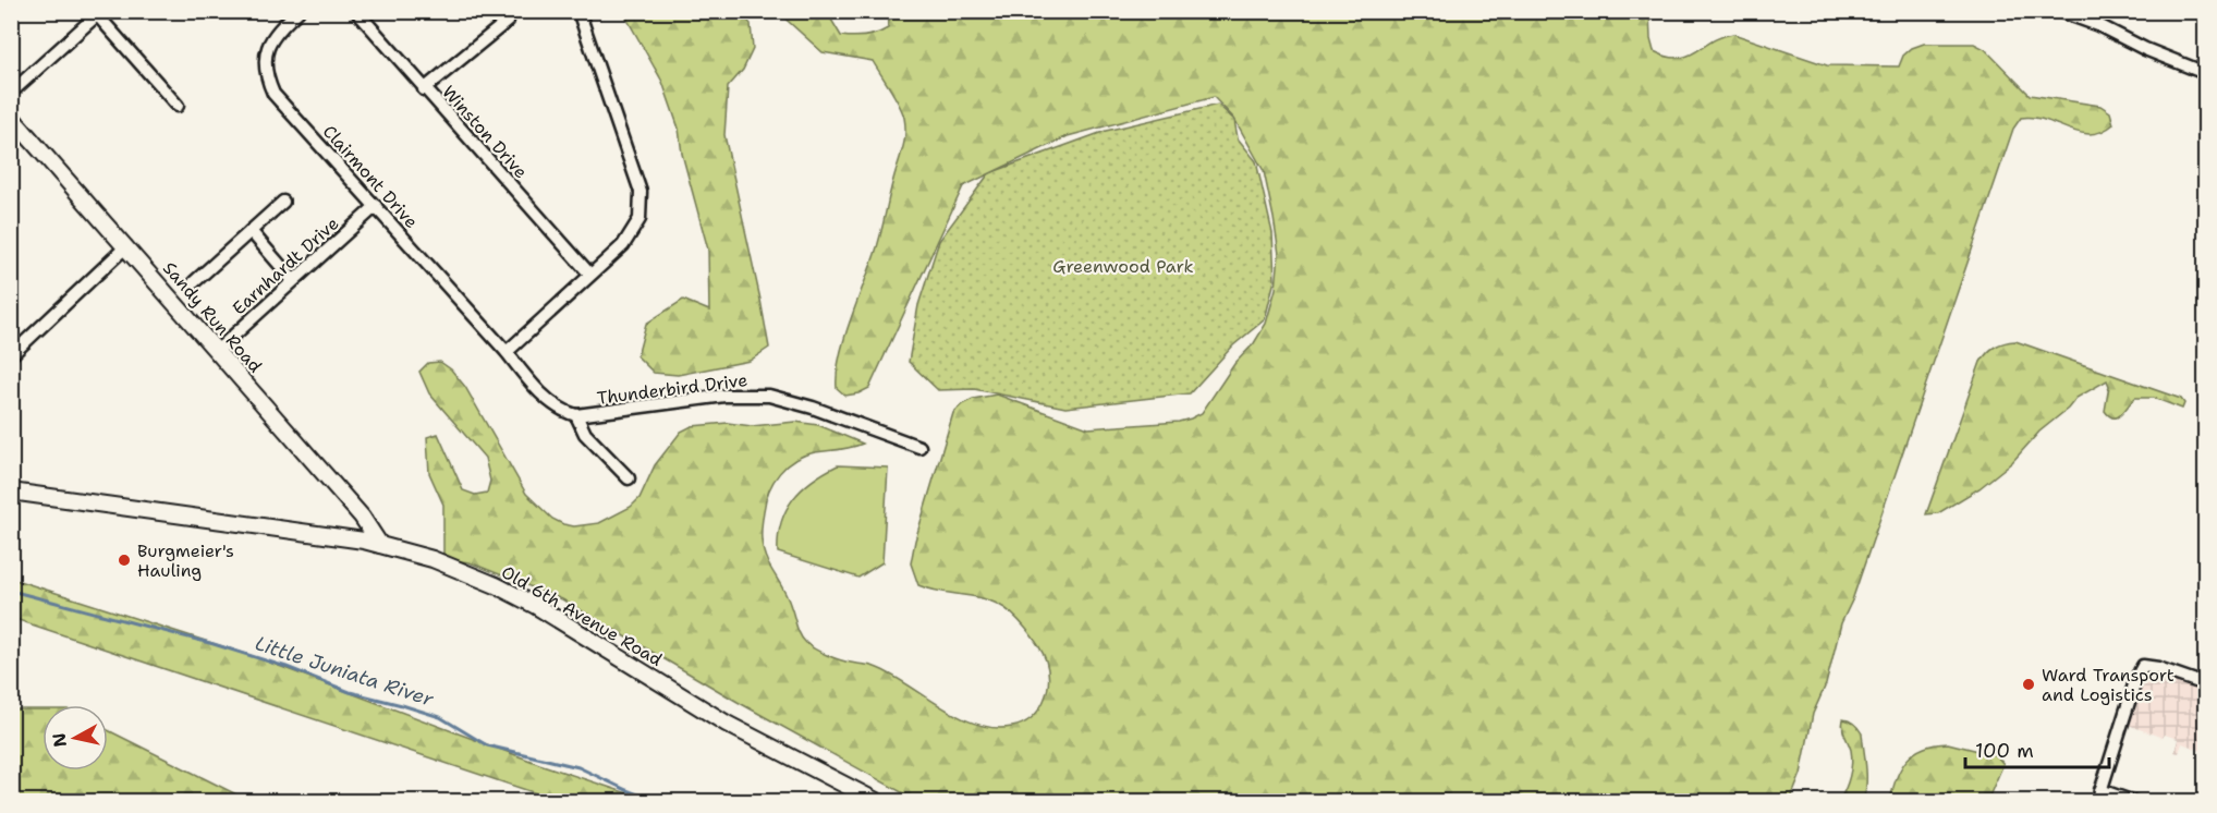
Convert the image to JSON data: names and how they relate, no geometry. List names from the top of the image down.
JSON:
{
  "streets": {
    "main road": ["Sandy Run Road", "Old 6th Avenue Road"],
    "street": [
      "Winston Drive",
      "Clairmont Drive",
      "Earnhardt Drive",
      "Thunderbird Drive"
    ]
  },
  "crossings": [
    ["Clairmont Drive", "Earnhardt Drive"],
    ["Clairmont Drive", "Thunderbird Drive"],
    ["Earnhardt Drive", "Sandy Run Road"],
    ["Sandy Run Road", "Old 6th Avenue Road"]
  ],
  "water": ["Little Juniata River"],
  "parks": ["Greenwood Park"],
  "places": ["Burgmeier's Hauling", "Ward Transport and Logistics"],
  "scale_bar": "100 m",
  "north": "left"
}
